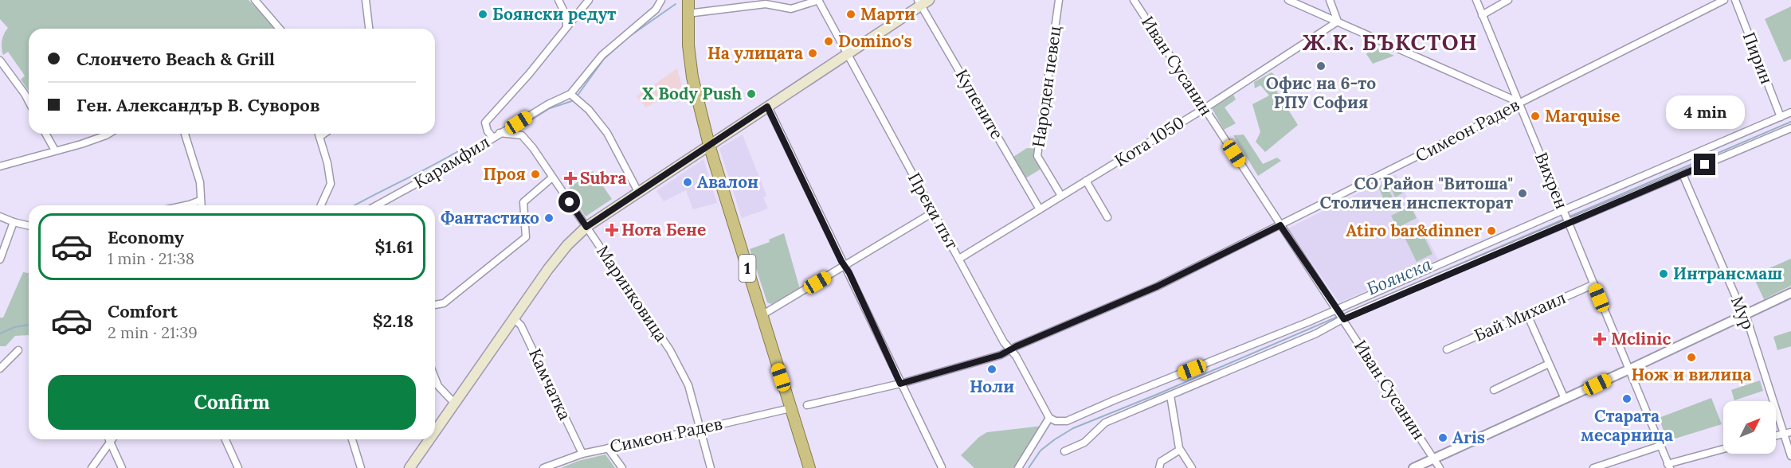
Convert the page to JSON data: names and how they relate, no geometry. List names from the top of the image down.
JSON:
{
  "streets": {
    "highway": ["1"],
    "street": [
      "Пирин",
      "Иван Сусанин",
      "Народен певец",
      "Купените",
      "Симеон Радев",
      "Кота 1050",
      "Карамфил",
      "Вихрен",
      "Преки път",
      "Маринковица",
      "Мур",
      "Бай Михаил",
      "Камчатка"
    ]
  },
  "crossings": [
    ["Иван Сусанин", "Симеон Радев"],
    ["Иван Сусанин", "Кота 1050"],
    ["Народен певец", "Кота 1050"],
    ["Купените", "Кота 1050"],
    ["Симеон Радев", "Вихрен"],
    ["Симеон Радев", "Преки път"],
    ["Симеон Радев", "1"],
    ["Симеон Радев", "Маринковица"],
    ["Симеон Радев", "Камчатка"],
    ["Кота 1050", "Преки път"],
    ["Карамфил", "Маринковица"],
    ["Вихрен", "Бай Михаил"]
  ],
  "districts": ["Ж.К. БЪКСТОН"],
  "water": ["Боянска"],
  "places": {
    "other": [
      "Боянски редут",
      "Марти",
      "Domino's",
      "На улицата",
      "Офис на 6-то РПУ София",
      "X Body Push",
      "Marquise",
      "Проя",
      "Авалон",
      "СО Район \"Витоша\" Столичен инспекторат",
      "Фантастико",
      "Atiro bar&dinner",
      "Интрансмаш",
      "Нож и вилица",
      "Ноли",
      "Старата месарница",
      "Aris"
    ],
    "health": ["Subra", "Нота Бене", "Mclinic"]
  },
  "north": "top right",
  "page": {
    "banner": ["Слончето Beach & Grill", "Ген. Александър В. Суворов"],
    "bubble": "4 min",
    "list": [
      {
        "name": "Economy",
        "note": "1 min · 21:38",
        "value": "$1.61"
      },
      {
        "name": "Comfort",
        "note": "2 min · 21:39",
        "value": "$2.18"
      }
    ],
    "buttons": "Confirm"
  }
}
